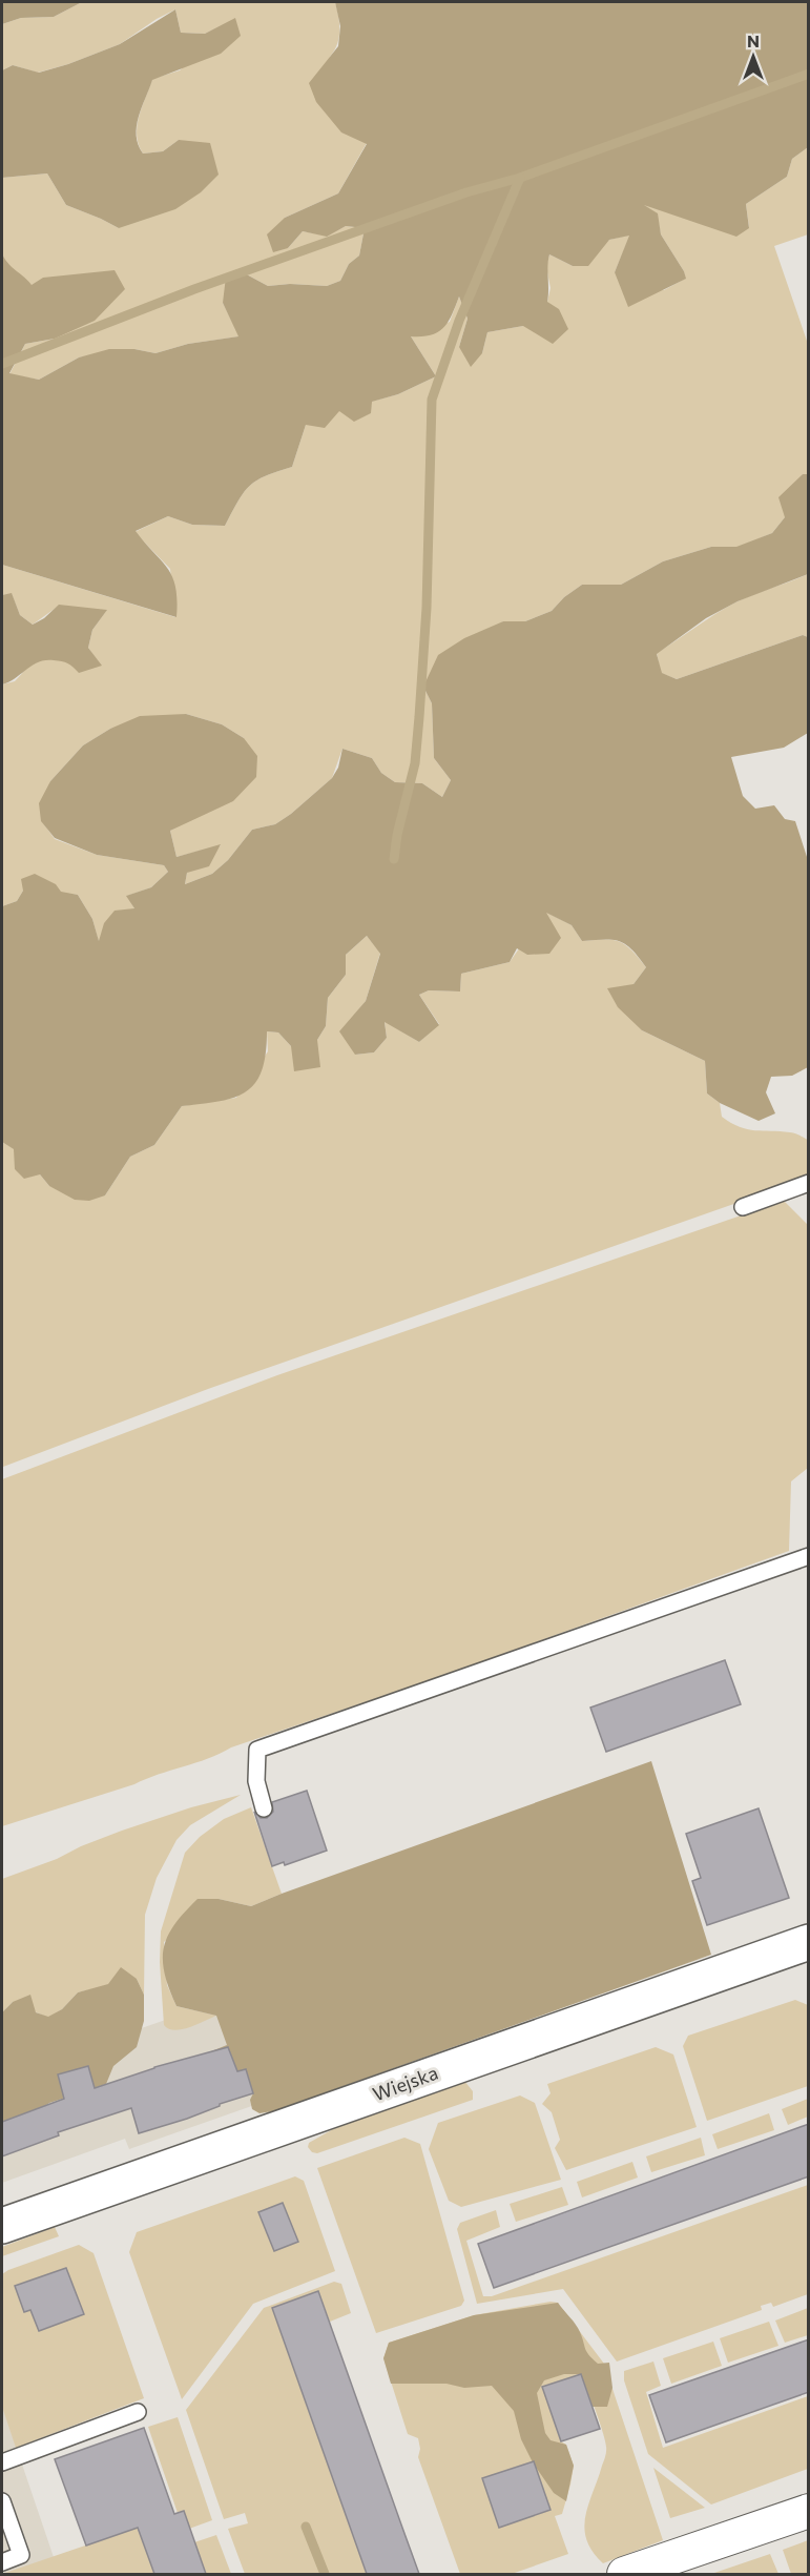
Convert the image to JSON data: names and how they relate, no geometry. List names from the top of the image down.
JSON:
{
  "streets": {
    "street": ["Wiejska"]
  },
  "north": "top"
}
